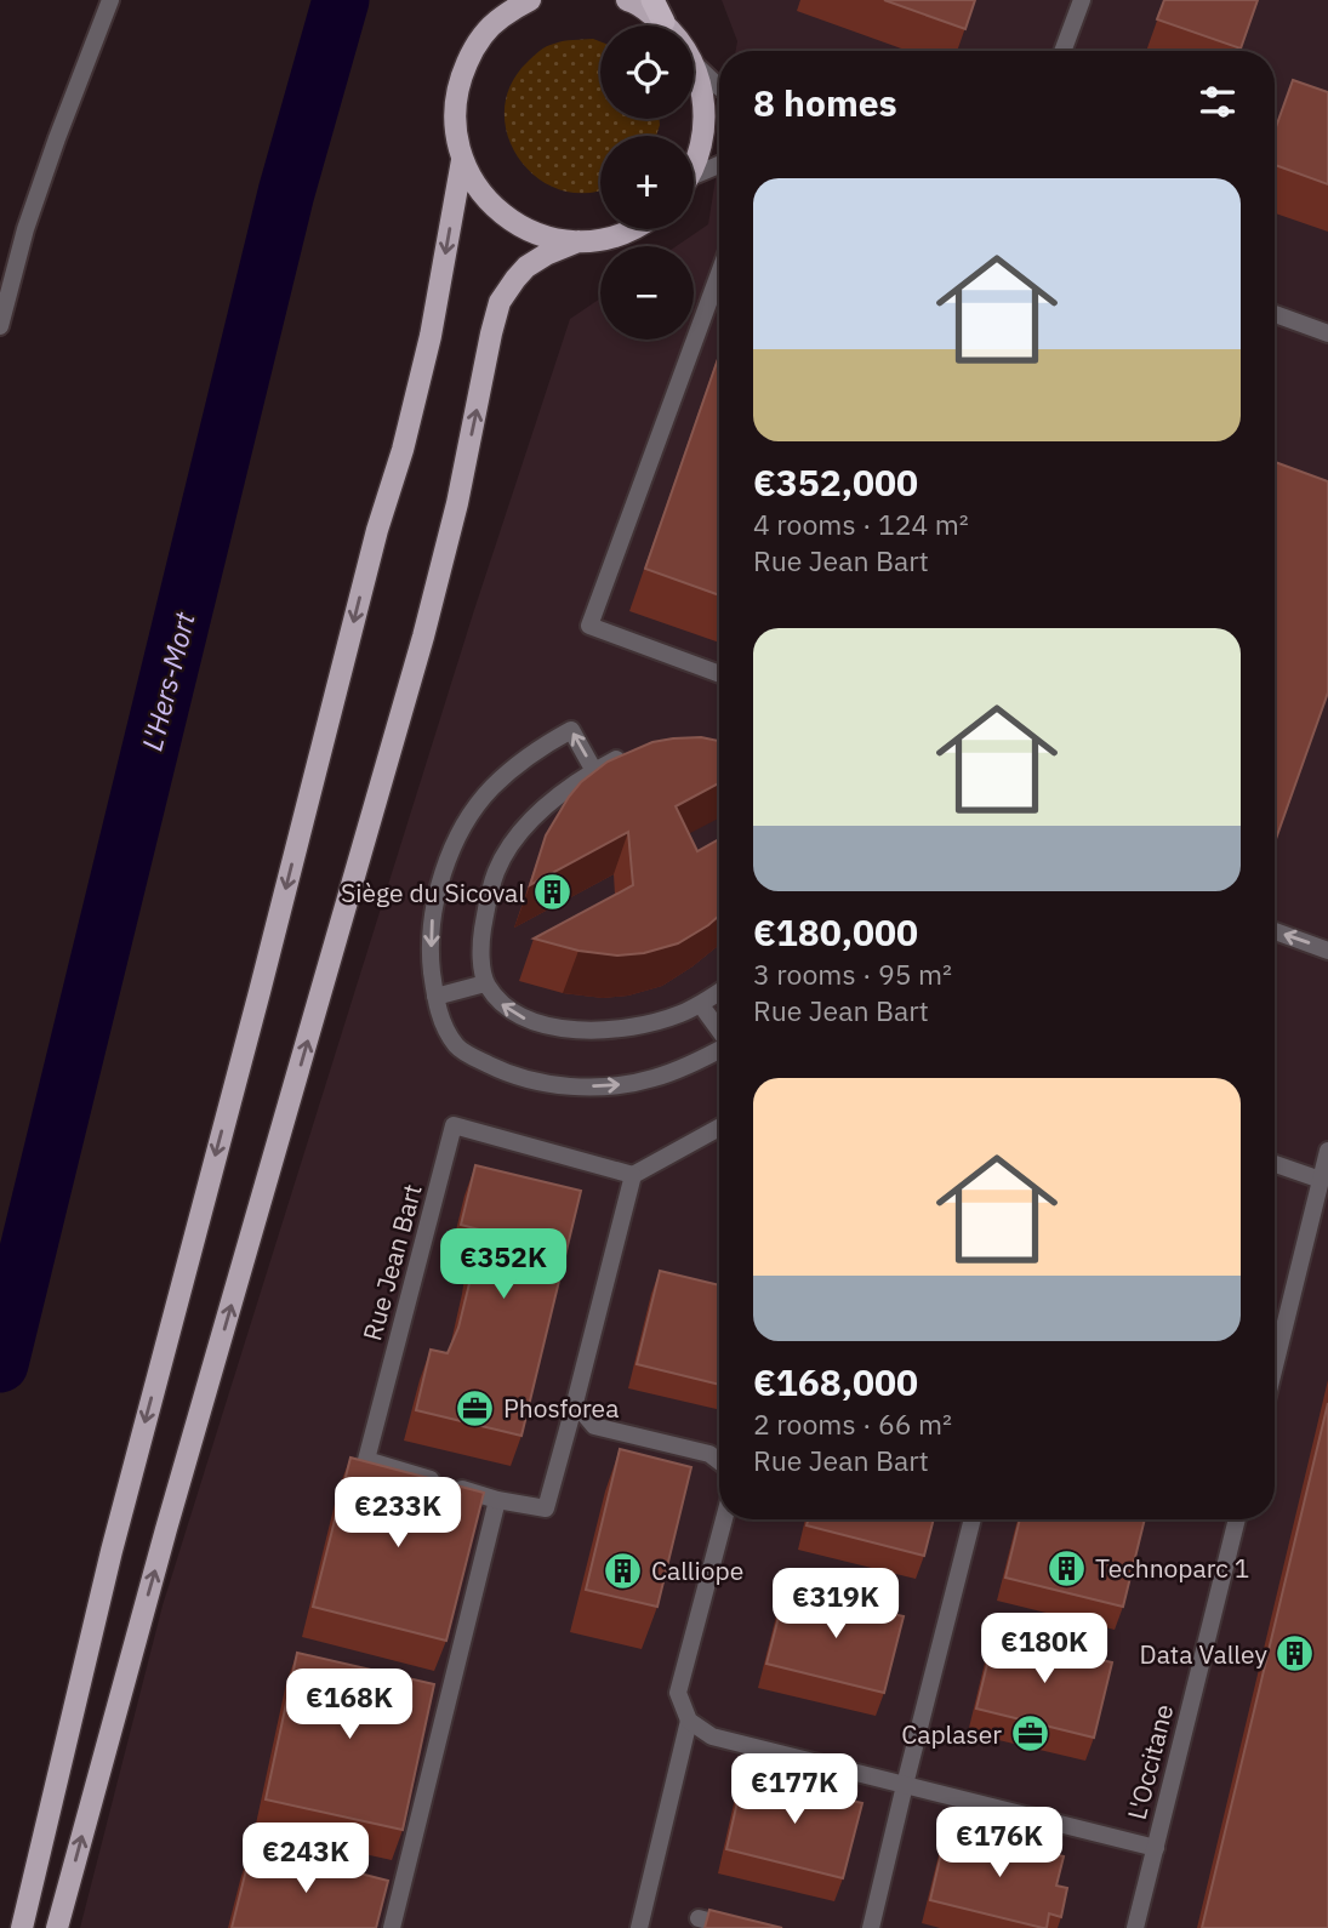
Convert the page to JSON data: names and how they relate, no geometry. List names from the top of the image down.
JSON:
{
  "streets": {
    "street": ["Rue Jean Bart", "L'Occitane"]
  },
  "water": ["L'Hers-Mort"],
  "places": {
    "building": [
      "Siège du Sicoval",
      "Technoparc 1",
      "Calliope",
      "Data Valley"
    ],
    "office": ["Phosforea", "Caplaser"]
  },
  "page": {
    "map_buttons": ["+", "−"],
    "heading": "8 homes",
    "list": [
      {
        "name": "€352,000",
        "note": "4 rooms · 124 m² · Rue Jean Bart"
      },
      {
        "name": "€180,000",
        "note": "3 rooms · 95 m² · Rue Jean Bart"
      },
      {
        "name": "€168,000",
        "note": "2 rooms · 66 m² · Rue Jean Bart"
      }
    ],
    "price": [
      "€352K",
      "€233K",
      "€319K",
      "€180K",
      "€168K",
      "€177K",
      "€176K",
      "€243K"
    ]
  }
}
